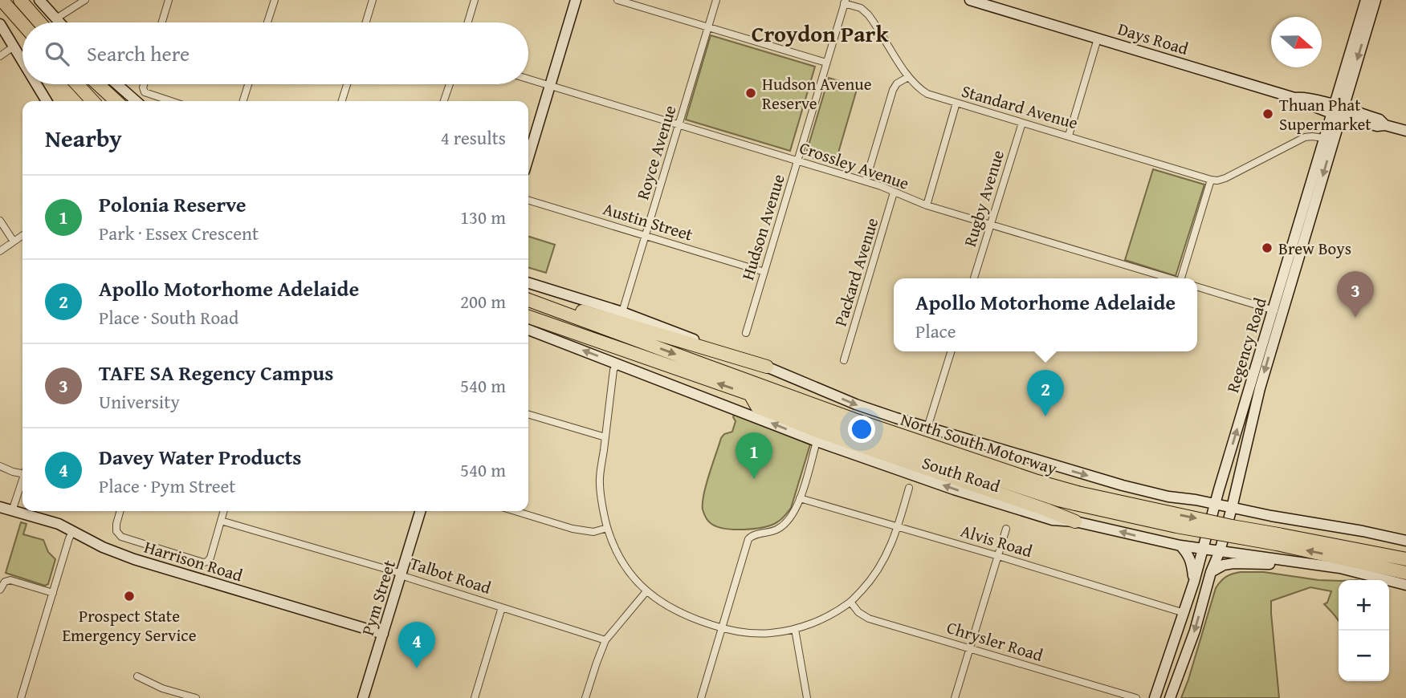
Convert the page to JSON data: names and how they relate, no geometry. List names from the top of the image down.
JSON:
{
  "streets": {
    "highway": ["North South Motorway"],
    "main road": [
      "Days Road",
      "Regency Road",
      "South Road",
      "Harrison Road",
      "Pym Street"
    ],
    "street": [
      "Standard Avenue",
      "Royce Avenue",
      "Crossley Avenue",
      "Rugby Avenue",
      "Austin Street",
      "Hudson Avenue",
      "Packard Avenue",
      "Alvis Road",
      "Talbot Road",
      "Chrysler Road"
    ]
  },
  "crossings": [
    ["Days Road", "Regency Road"],
    ["Standard Avenue", "Rugby Avenue"],
    ["Standard Avenue", "Hudson Avenue"],
    ["Standard Avenue", "Regency Road"],
    ["Royce Avenue", "Crossley Avenue"],
    ["Royce Avenue", "Austin Street"],
    ["Royce Avenue", "South Road"],
    ["Crossley Avenue", "Rugby Avenue"],
    ["Crossley Avenue", "Hudson Avenue"],
    ["Crossley Avenue", "Packard Avenue"],
    ["Austin Street", "Hudson Avenue"],
    ["Regency Road", "South Road"],
    ["Regency Road", "Alvis Road"],
    ["Harrison Road", "Pym Street"],
    ["Talbot Road", "Pym Street"]
  ],
  "districts": ["Croydon Park"],
  "places": [
    "Hudson Avenue Reserve",
    "Thuan Phat Supermarket",
    "Brew Boys",
    "Prospect State Emergency Service"
  ],
  "north": "right",
  "page": {
    "search": "Search here",
    "heading": ["Nearby", "4 results"],
    "list": [
      {
        "mark": "1",
        "name": "Polonia Reserve",
        "note": "Park · Essex Crescent",
        "value": "130 m"
      },
      {
        "mark": "2",
        "name": "Apollo Motorhome Adelaide",
        "note": "Place · South Road",
        "value": "200 m"
      },
      {
        "mark": "3",
        "name": "TAFE SA Regency Campus",
        "note": "University",
        "value": "540 m"
      },
      {
        "mark": "4",
        "name": "Davey Water Products",
        "note": "Place · Pym Street",
        "value": "540 m"
      }
    ],
    "pins": [
      "3",
      "2",
      "1",
      "4"
    ],
    "popup": ["Apollo Motorhome Adelaide", "Place"],
    "map_buttons": ["+", "−"]
  }
}
